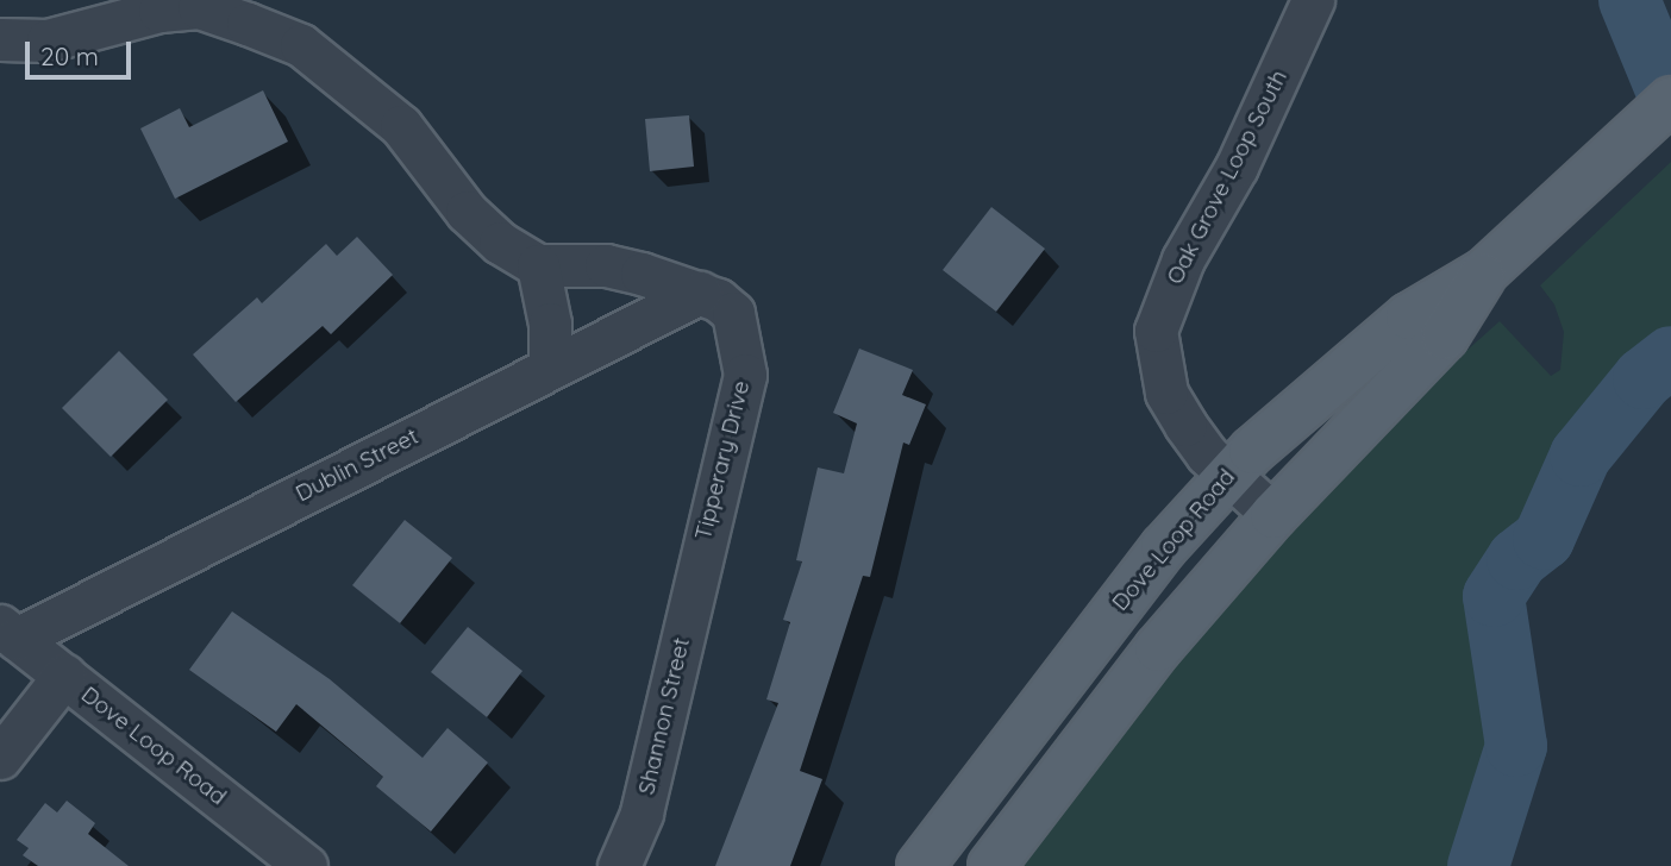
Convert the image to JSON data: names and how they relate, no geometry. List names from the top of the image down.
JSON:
{
  "streets": {
    "main road": ["Dove Loop Road"],
    "street": [
      "Oak Grove Loop South",
      "Tipperary Drive",
      "Dublin Street",
      "Shannon Street"
    ]
  },
  "crossings": [
    ["Oak Grove Loop South", "Dove Loop Road"],
    ["Tipperary Drive", "Dublin Street"],
    ["Tipperary Drive", "Shannon Street"],
    ["Dublin Street", "Dove Loop Road"]
  ],
  "scale_bar": "20 m"
}
